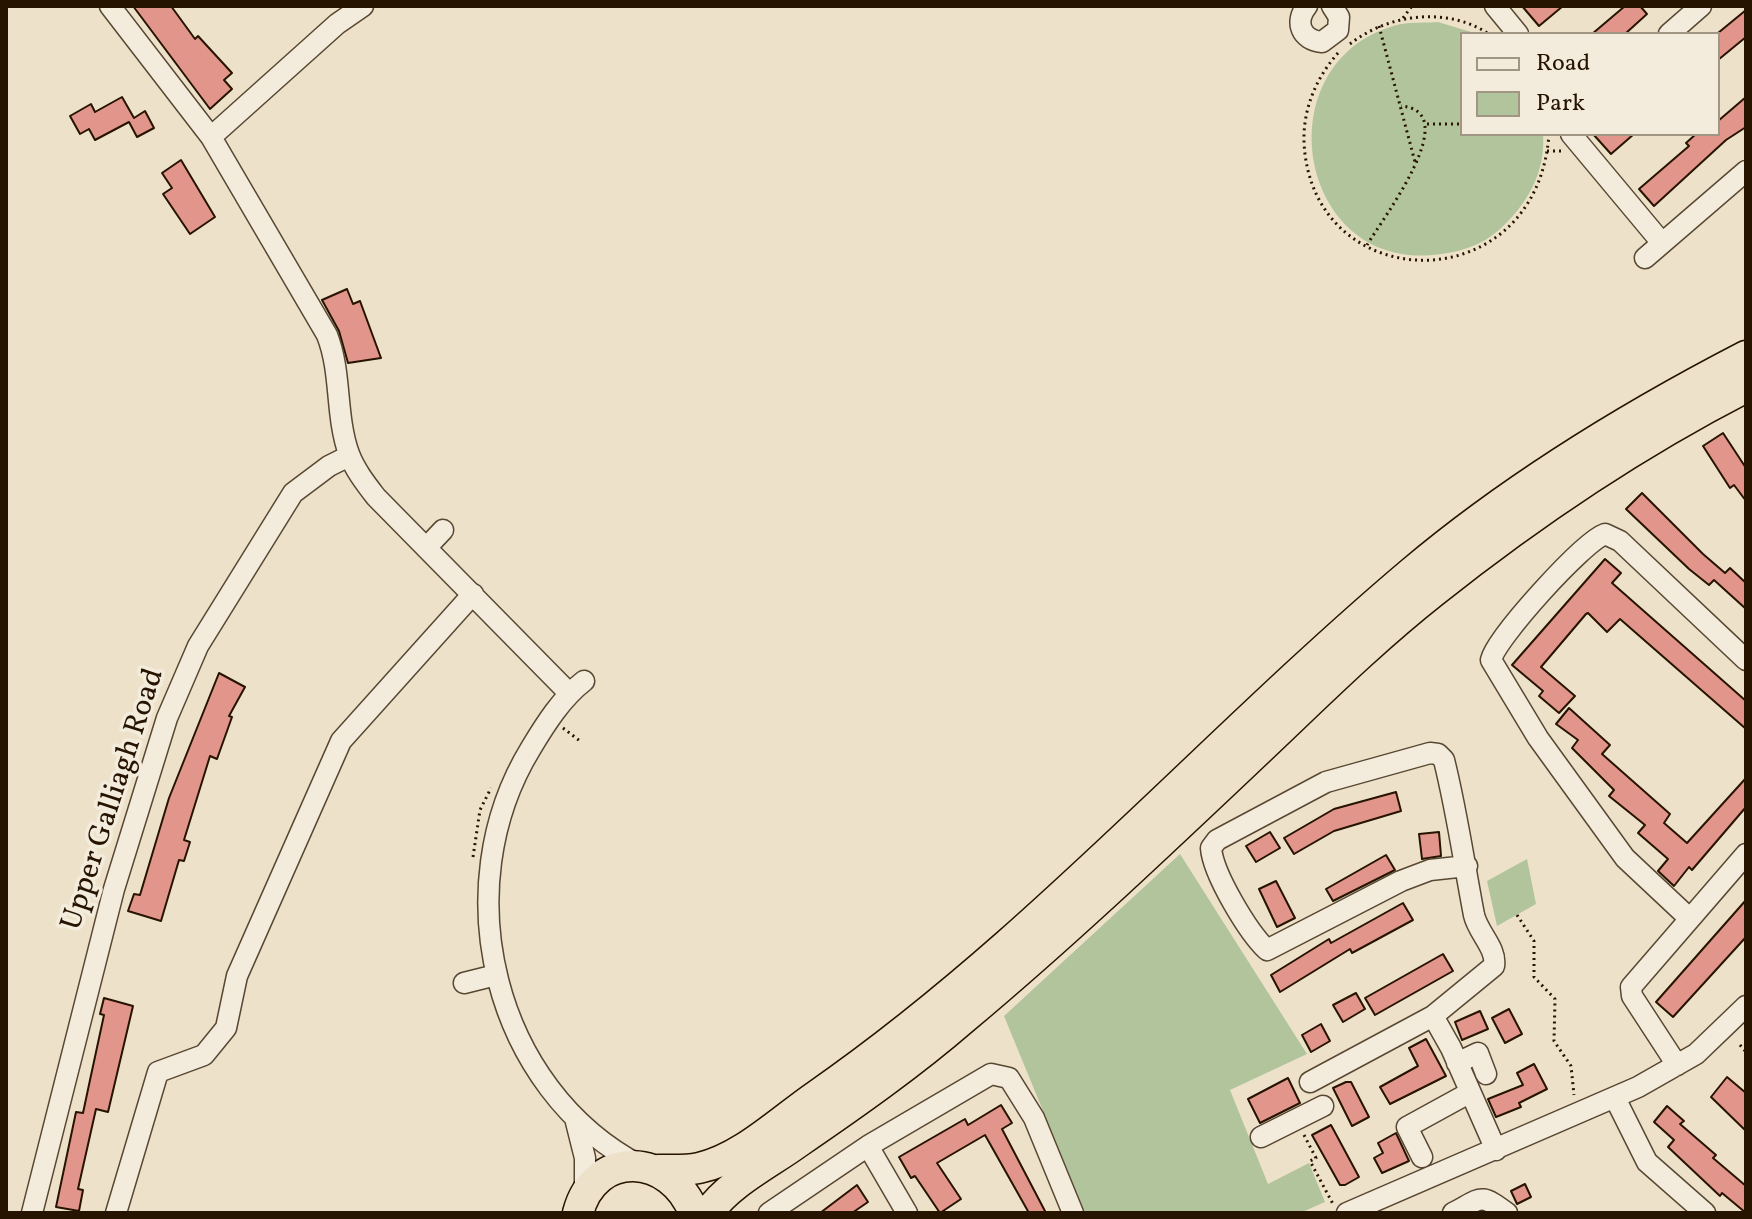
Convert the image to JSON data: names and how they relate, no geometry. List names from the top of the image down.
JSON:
{
  "streets": {
    "street": ["Upper Galliagh Road"]
  },
  "legend": ["Road", "Park"]
}
